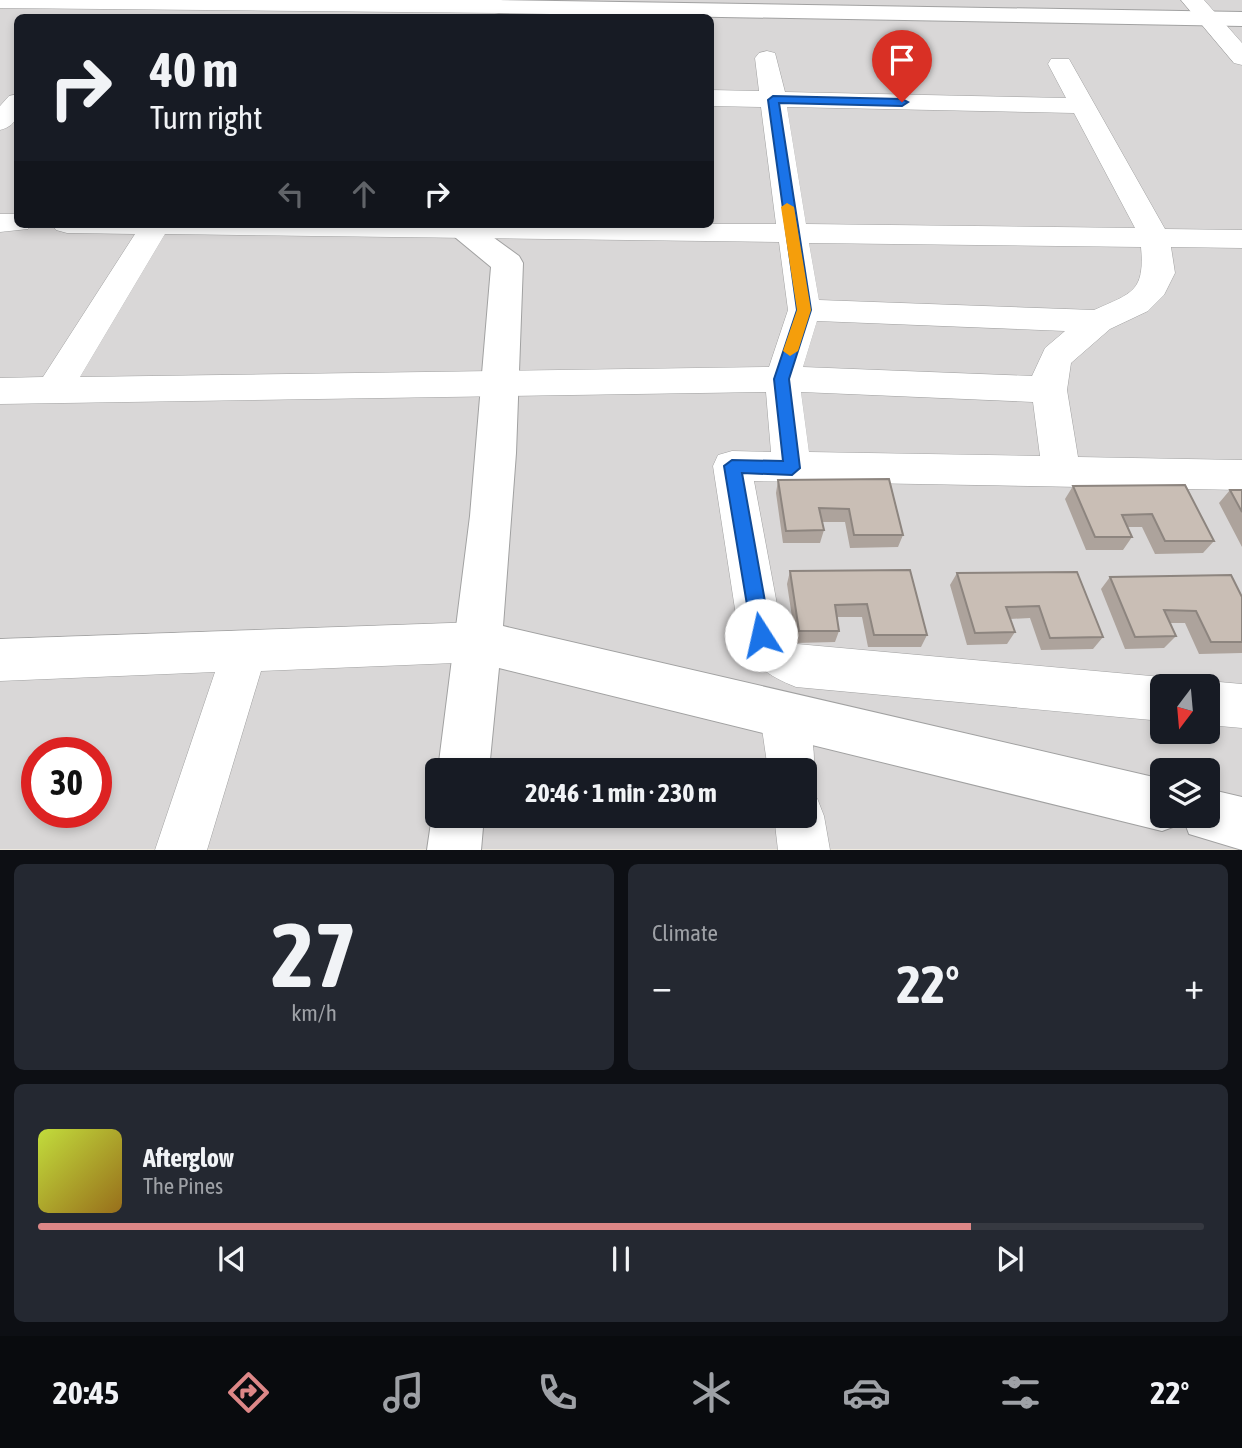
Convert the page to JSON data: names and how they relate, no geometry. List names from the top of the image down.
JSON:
{
  "north": "bottom",
  "page": {
    "turn": ["40 m", "Turn right"],
    "limit": "30",
    "trip": "20:46 · 1 min · 230 m",
    "tile": [
      ["27", "km/h"],
      "Climate"
    ],
    "heat": ["−", "22°", "+"],
    "song": ["Afterglow", "The Pines"],
    "tabs": ["20:45", "22°"]
  }
}
